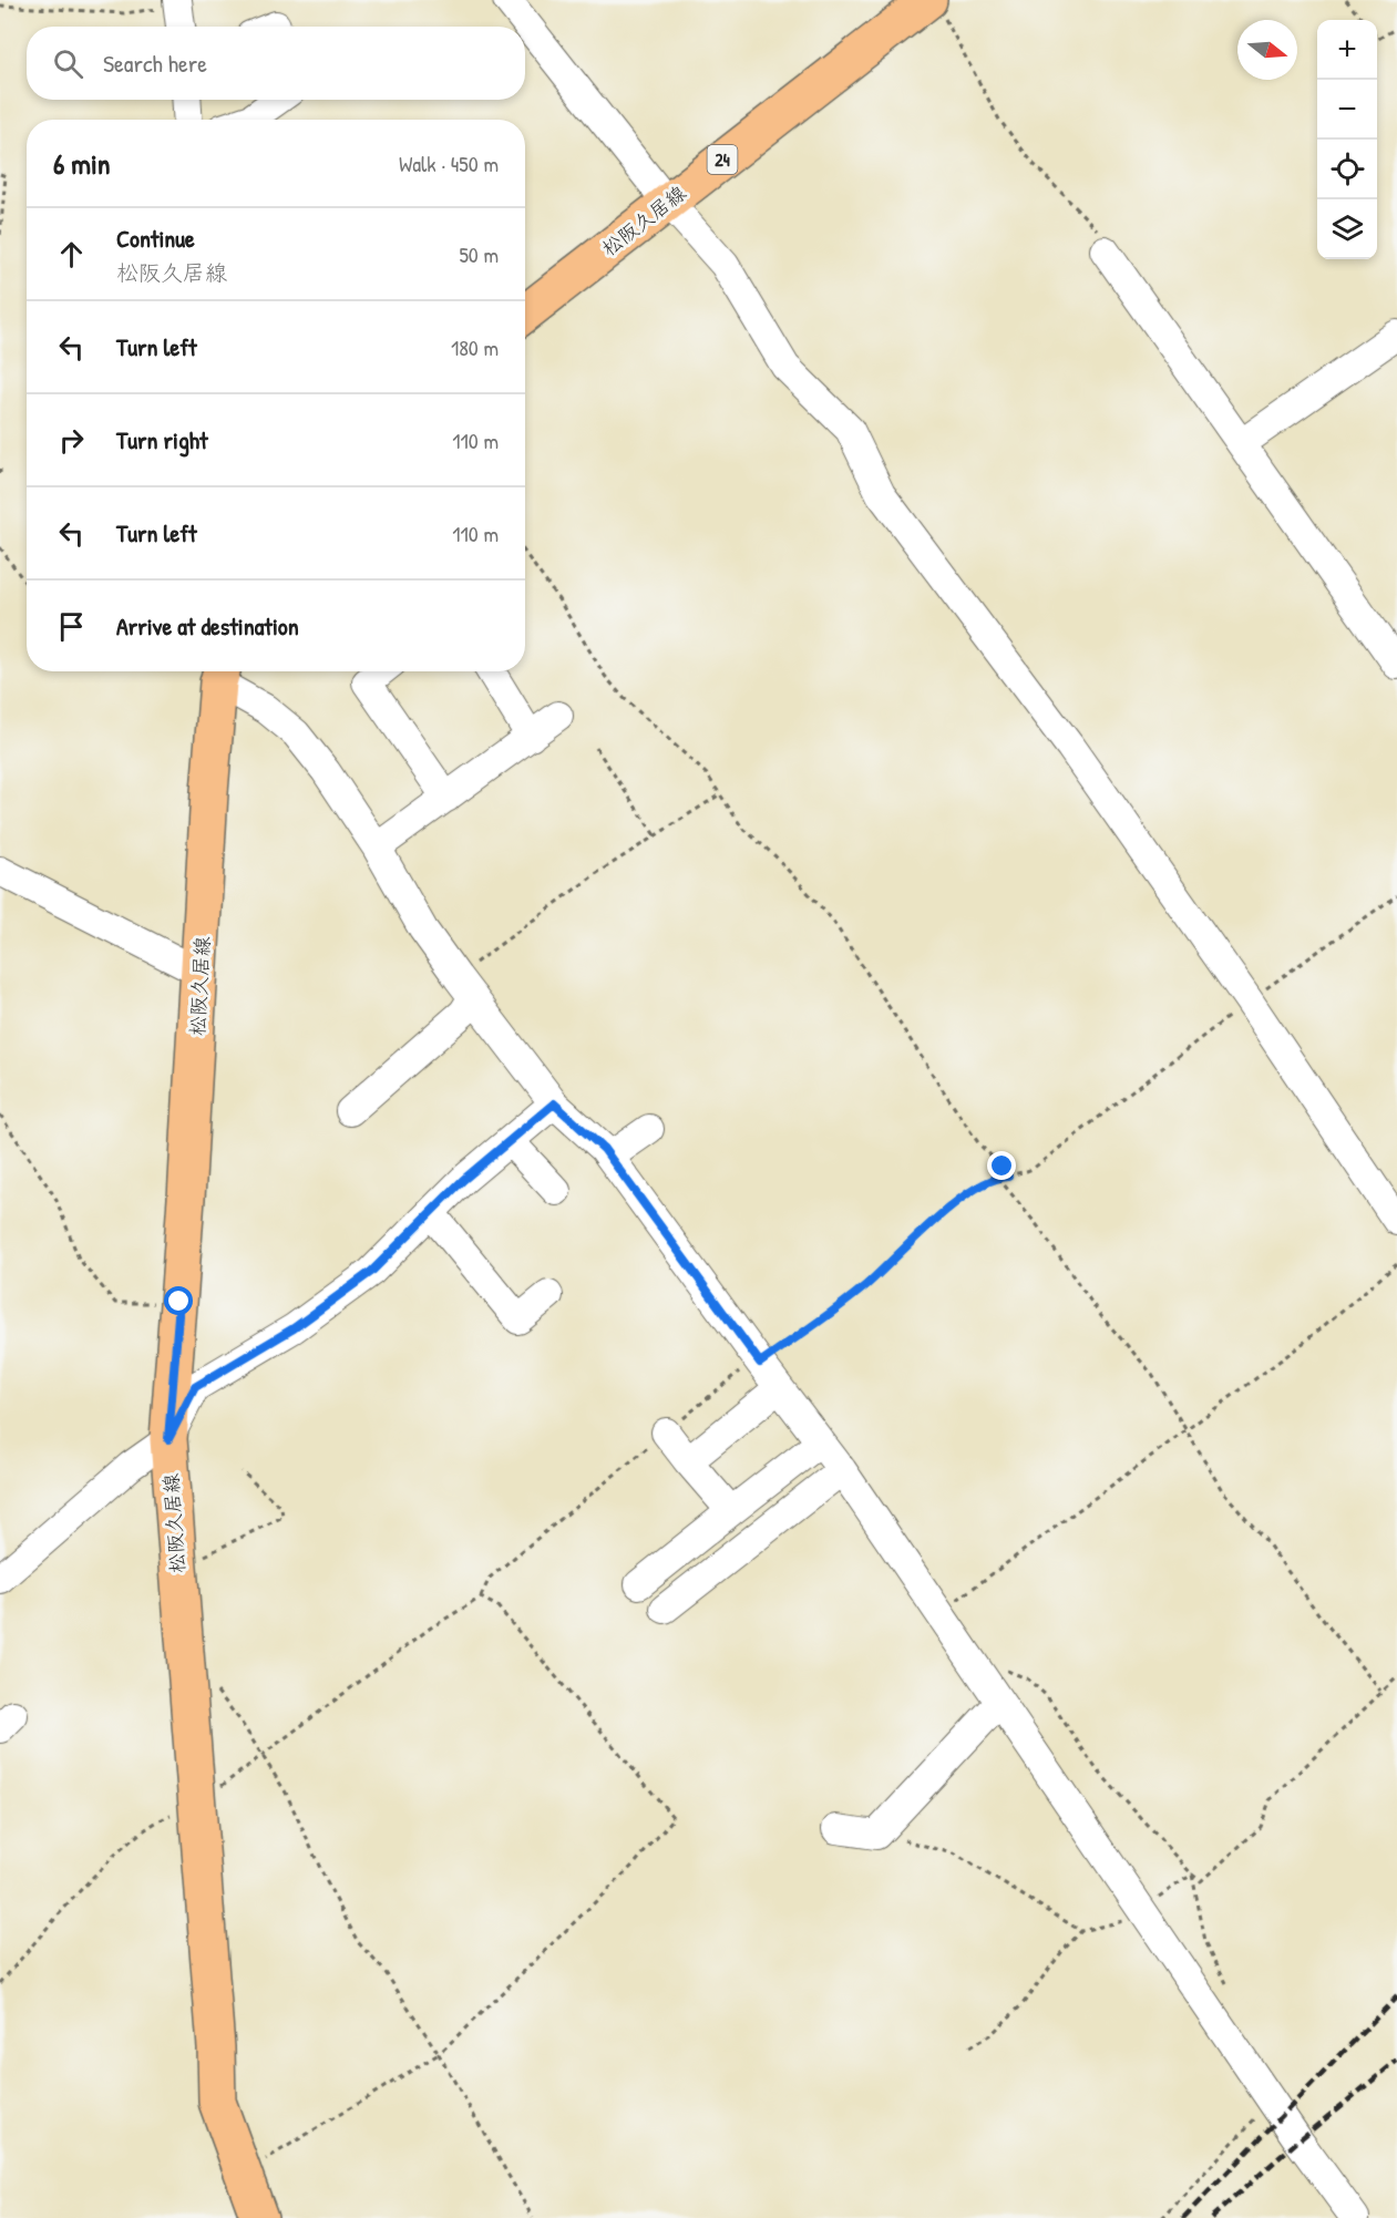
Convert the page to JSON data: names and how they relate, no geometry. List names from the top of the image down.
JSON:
{
  "streets": {
    "main road": ["24", "松阪久居線"]
  },
  "north": "right",
  "page": {
    "map_buttons": ["+", "−"],
    "search": "Search here",
    "heading": ["6 min", "Walk · 450 m"],
    "list": [
      ["Continue", "松阪久居線", "50 m"],
      ["Turn left", "180 m"],
      ["Turn right", "110 m"],
      ["Turn left", "110 m"],
      "Arrive at destination"
    ]
  }
}
